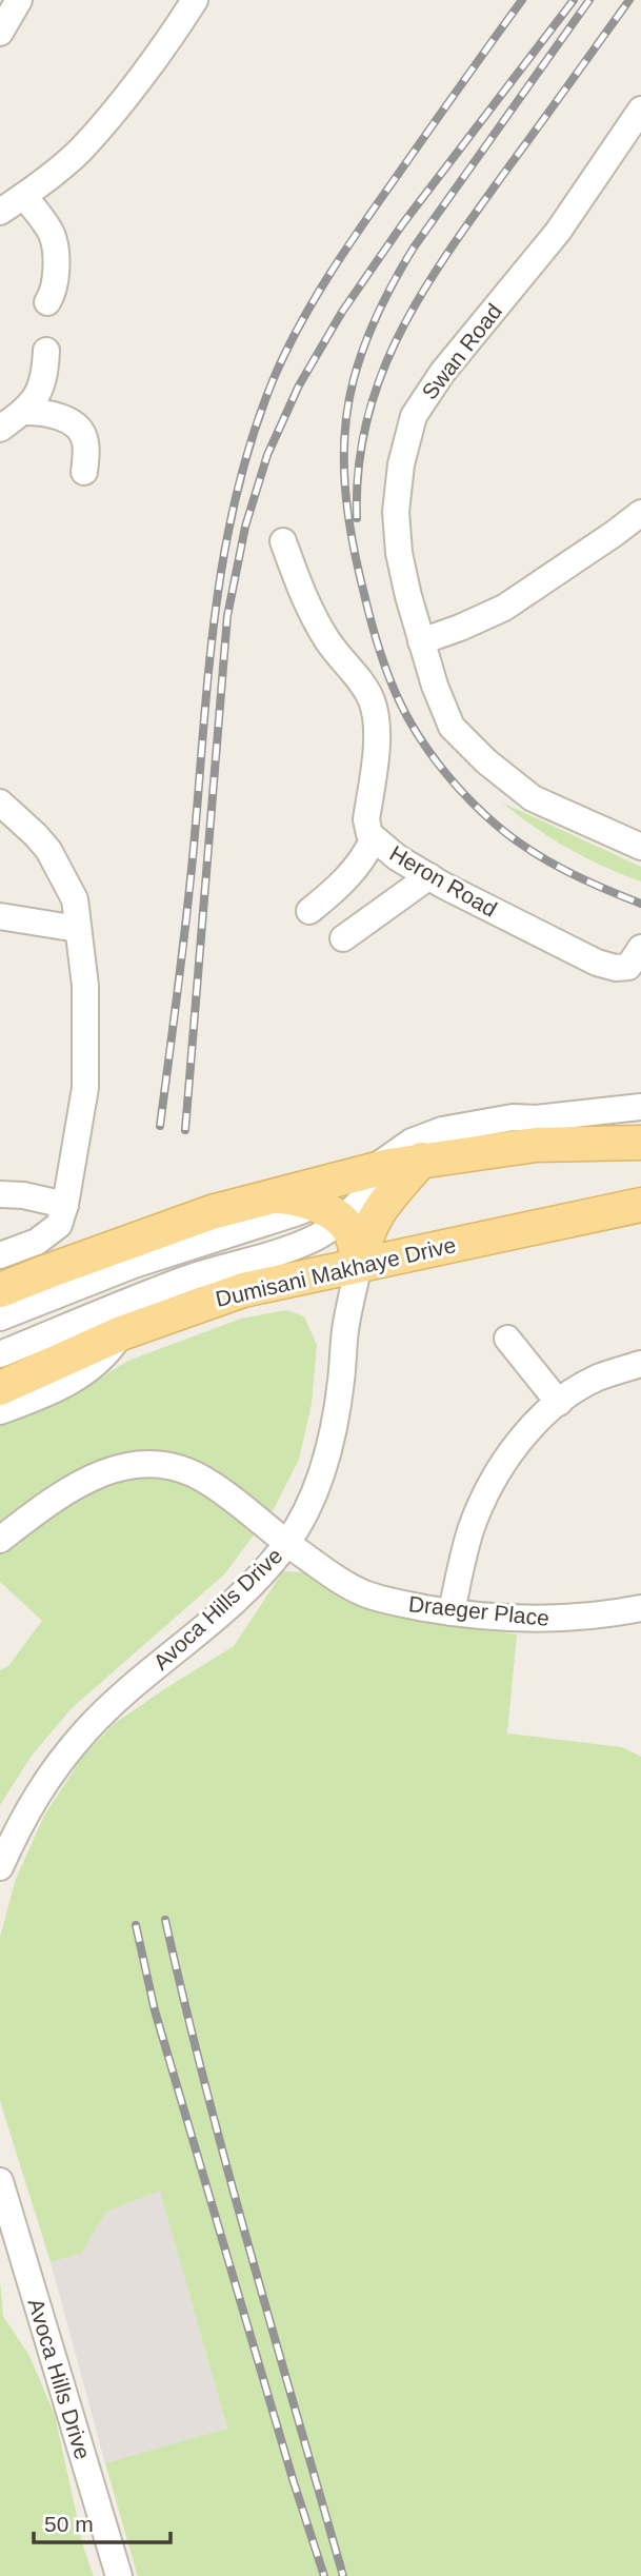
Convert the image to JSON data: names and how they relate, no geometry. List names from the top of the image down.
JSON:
{
  "streets": {
    "main road": ["Dumisani Makhaye Drive"],
    "street": [
      "Swan Road",
      "Heron Road",
      "Avoca Hills Drive",
      "Draeger Place"
    ]
  },
  "crossings": [
    ["Dumisani Makhaye Drive", "Avoca Hills Drive"],
    ["Avoca Hills Drive", "Draeger Place"]
  ],
  "scale_bar": "50 m"
}
